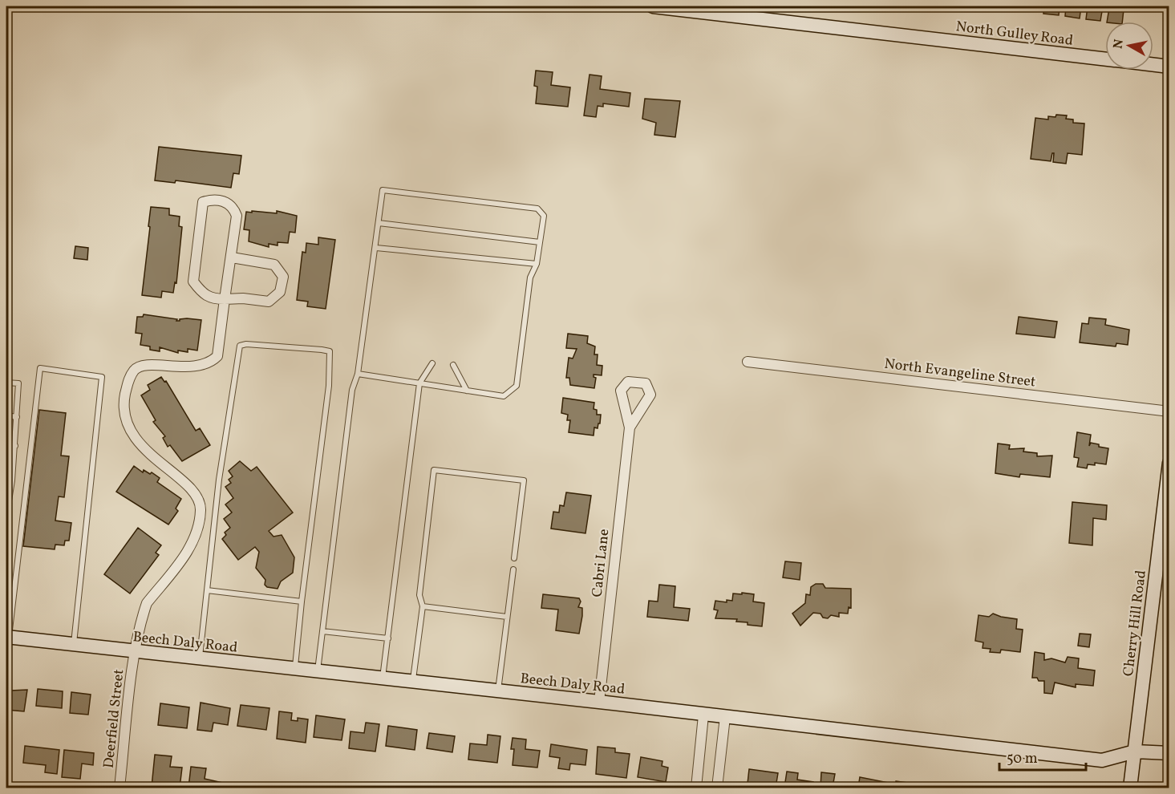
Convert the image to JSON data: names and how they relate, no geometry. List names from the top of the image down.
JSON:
{
  "streets": {
    "main road": ["North Gulley Road", "Cherry Hill Road", "Beech Daly Road"],
    "street": ["North Evangeline Street", "Cabri Lane", "Deerfield Street"]
  },
  "crossings": [
    ["Cabri Lane", "Beech Daly Road"],
    ["Cherry Hill Road", "Beech Daly Road"],
    ["Beech Daly Road", "Deerfield Street"]
  ],
  "scale_bar": "50 m",
  "north": "left"
}
